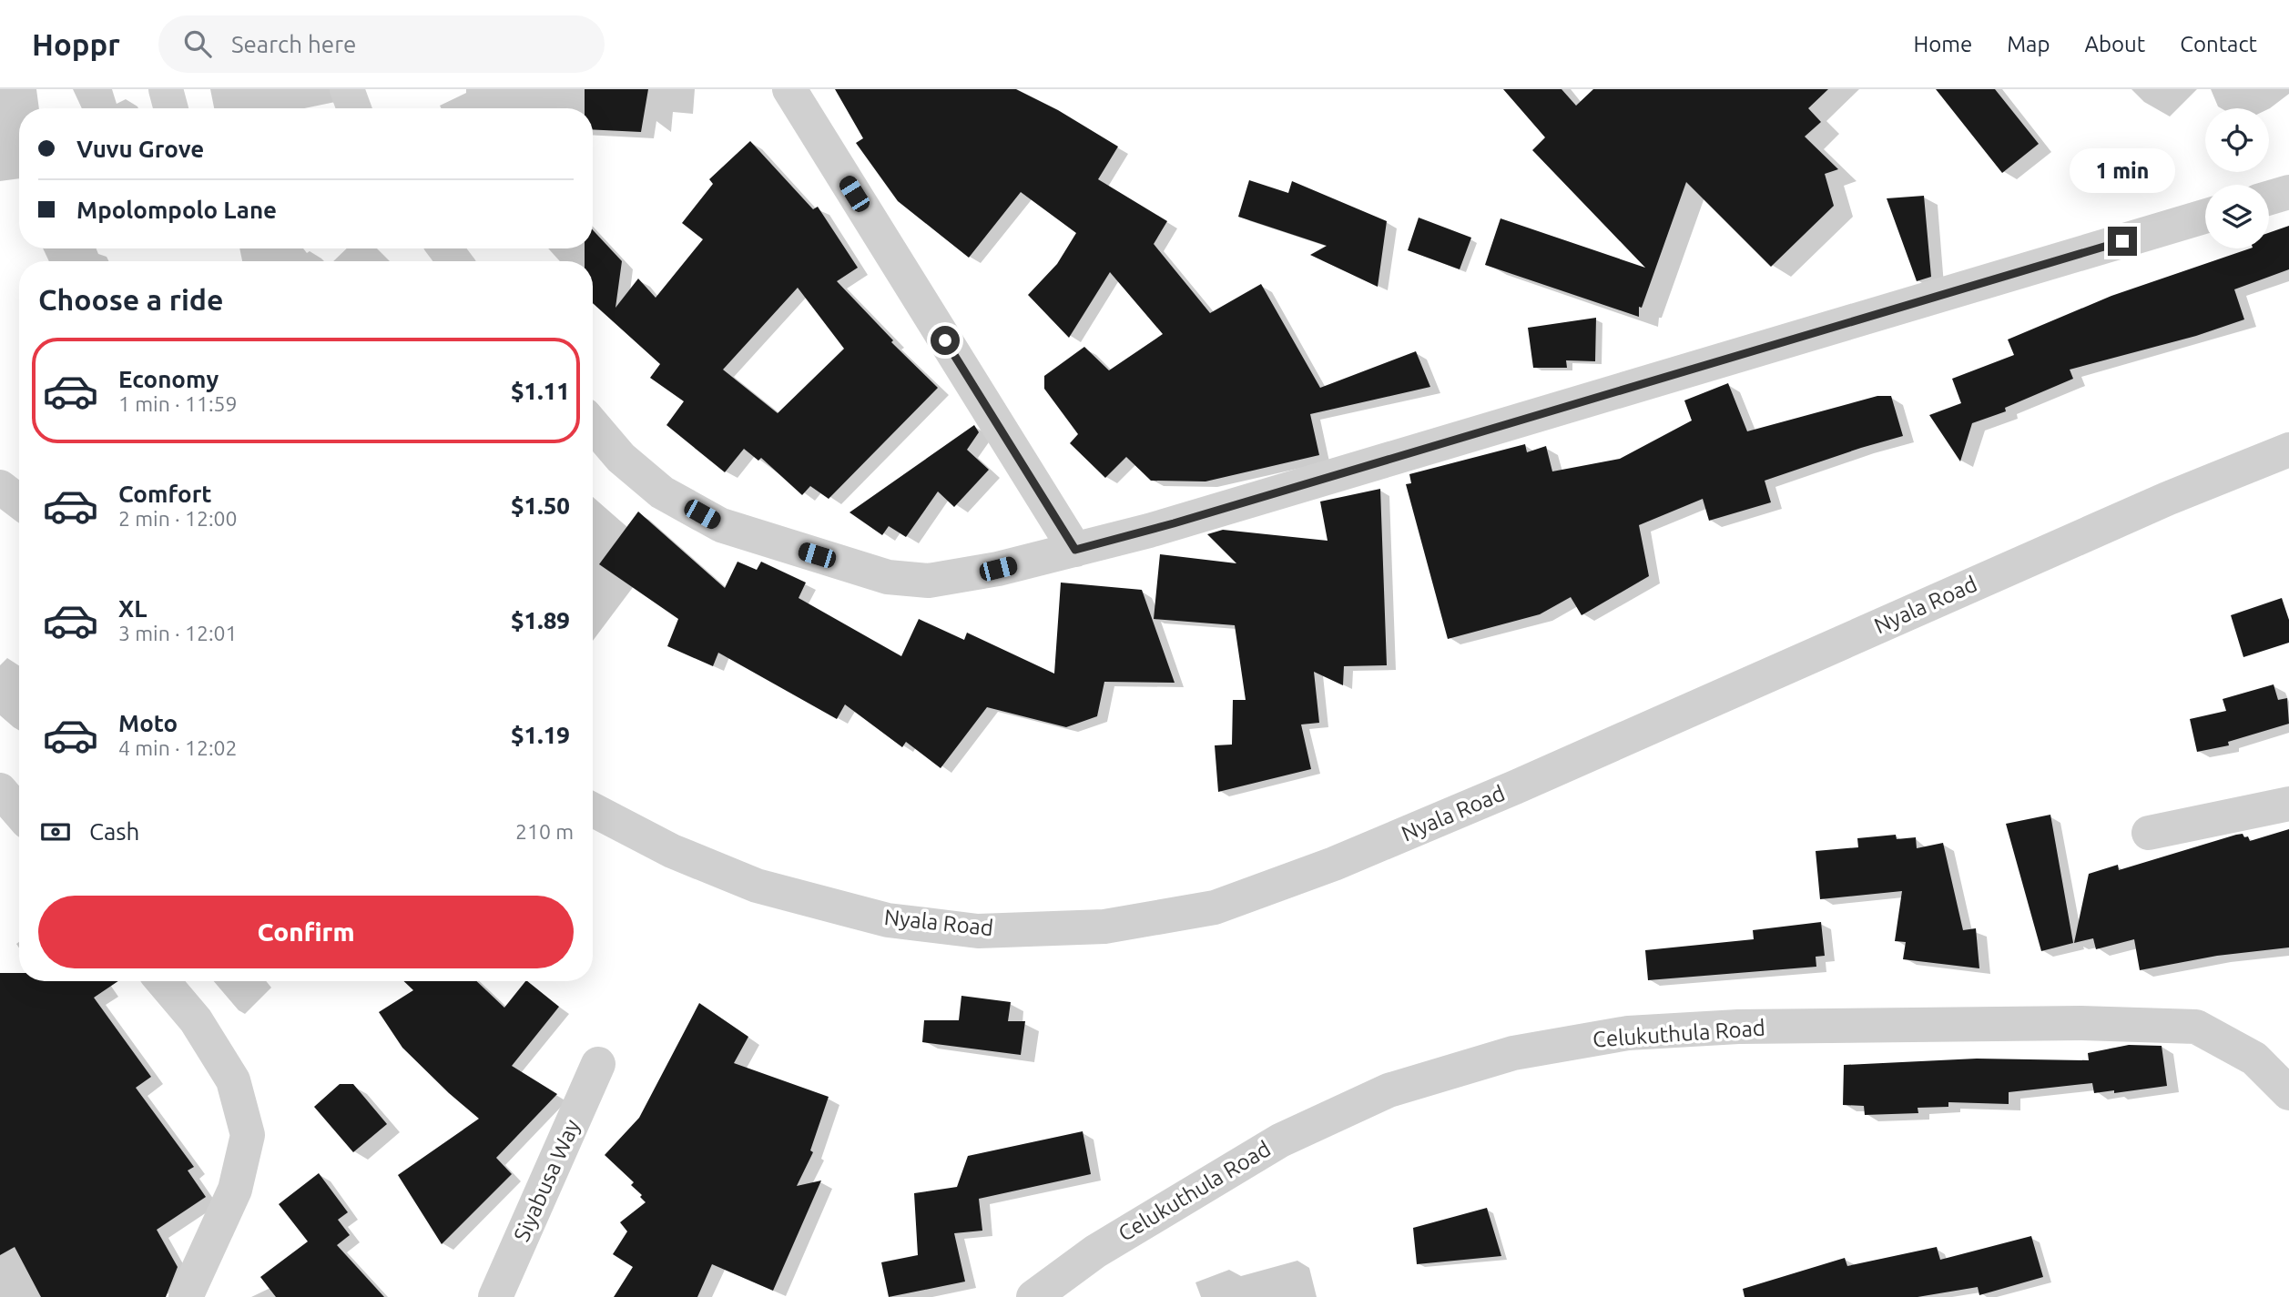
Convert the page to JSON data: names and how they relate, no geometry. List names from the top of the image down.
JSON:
{
  "streets": {
    "street": ["Nyala Road", "Celukuthula Road", "Siyabusa Way"]
  },
  "page": {
    "header": "Hoppr",
    "search": "Search here",
    "nav": [
      "Home",
      "Map",
      "About",
      "Contact"
    ],
    "banner": ["Vuvu Grove", "Mpolompolo Lane"],
    "bubble": "1 min",
    "heading": "Choose a ride",
    "list": [
      {
        "name": "Economy",
        "note": "1 min · 11:59",
        "value": "$1.11"
      },
      {
        "name": "Comfort",
        "note": "2 min · 12:00",
        "value": "$1.50"
      },
      {
        "name": "XL",
        "note": "3 min · 12:01",
        "value": "$1.89"
      },
      {
        "name": "Moto",
        "note": "4 min · 12:02",
        "value": "$1.19"
      }
    ],
    "pay": ["Cash", "210 m"],
    "buttons": "Confirm"
  }
}
